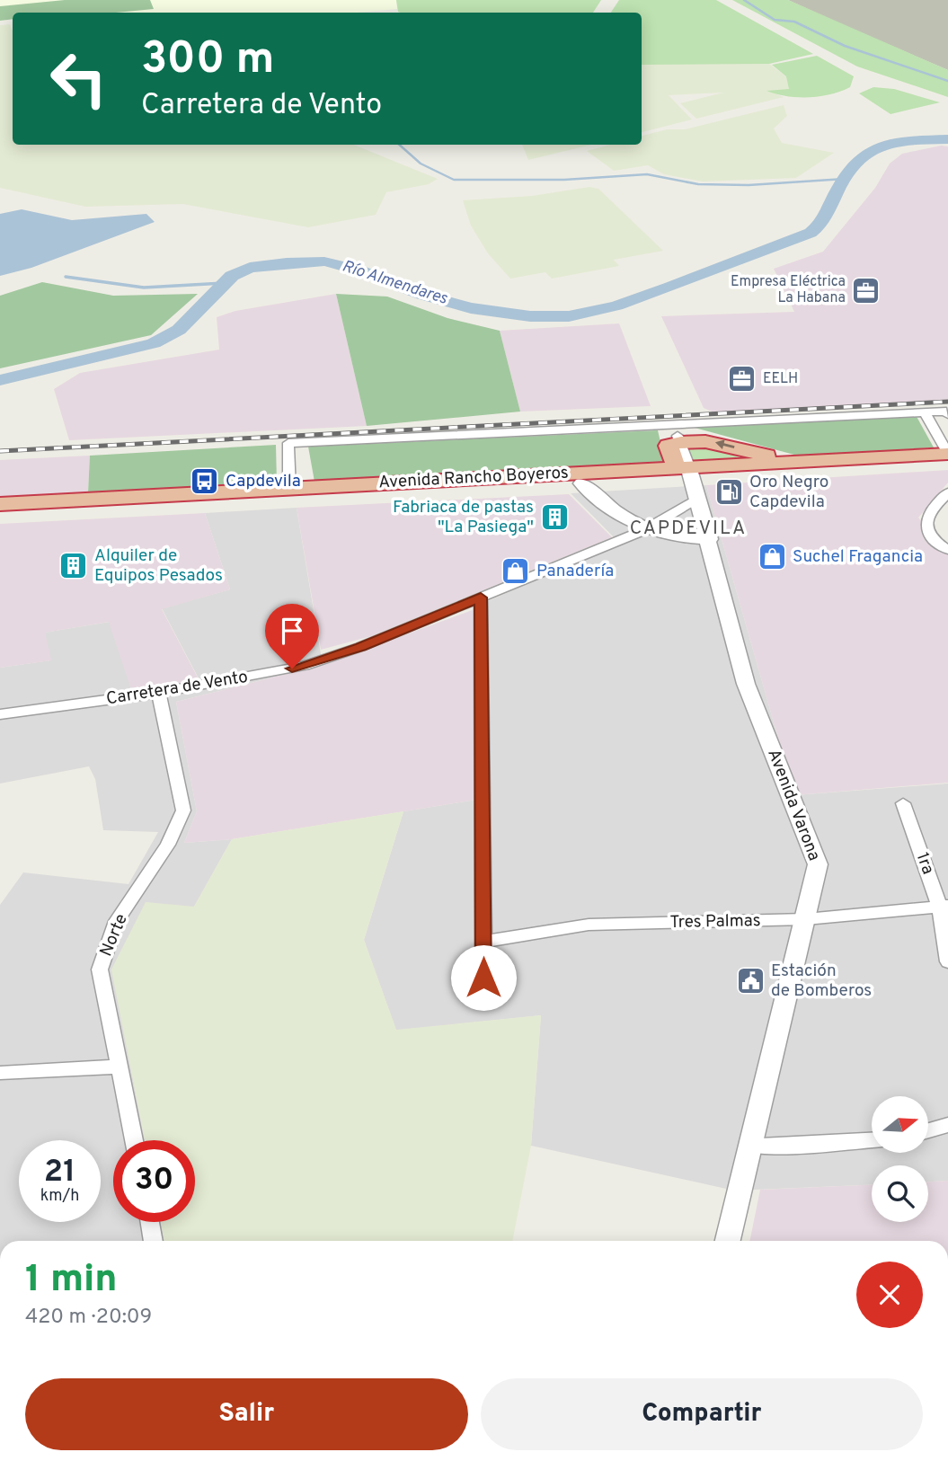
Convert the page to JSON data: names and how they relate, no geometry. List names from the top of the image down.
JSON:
{
  "streets": {
    "highway": ["Avenida Rancho Boyeros"],
    "street": [
      "Carretera de Vento",
      "Avenida Varona",
      "1ra",
      "Tres Palmas",
      "Norte"
    ]
  },
  "crossings": [
    ["Avenida Rancho Boyeros", "Avenida Varona"],
    ["Carretera de Vento", "Avenida Varona"],
    ["Carretera de Vento", "Norte"],
    ["Avenida Varona", "Tres Palmas"],
    ["1ra", "Tres Palmas"]
  ],
  "districts": ["CAPDEVILA"],
  "water": ["Río Almendares"],
  "places": {
    "office": ["Empresa Eléctrica La Habana", "EELH"],
    "bus stop": ["Capdevila"],
    "fuel station": ["Oro Negro Capdevila"],
    "building": ["Fabriaca de pastas \"La Pasiega\"", "Alquiler de Equipos Pesados"],
    "shop": ["Suchel Fragancia", "Panadería"],
    "public building": ["Estación de Bomberos"]
  },
  "north": "right",
  "page": {
    "turn": ["300 m", "Carretera de Vento"],
    "speed": "21 km/h",
    "limit": "30",
    "heading": ["1 min", "420 m · 20:09"],
    "buttons": ["Salir", "Compartir"]
  }
}
